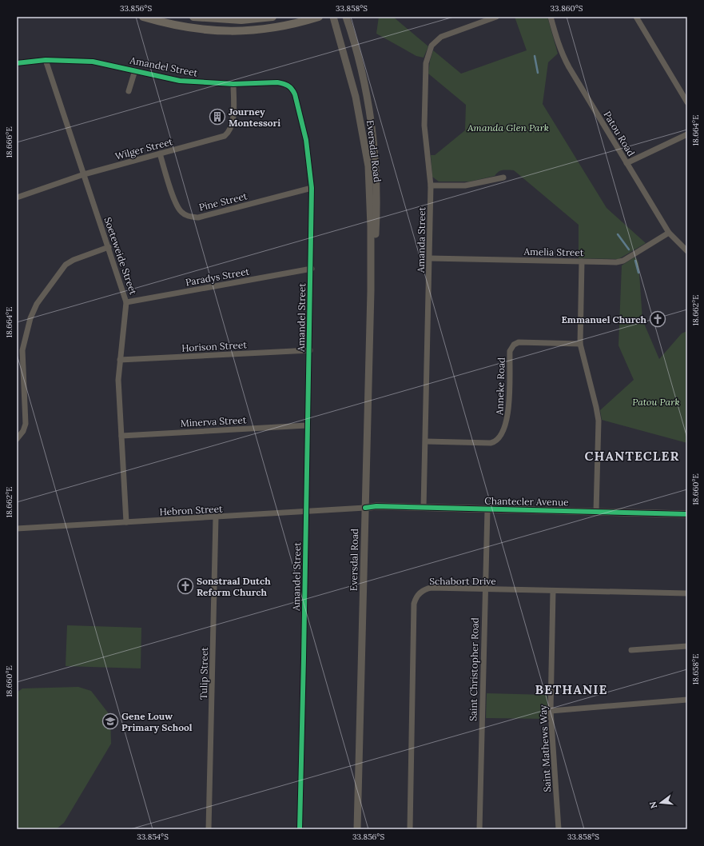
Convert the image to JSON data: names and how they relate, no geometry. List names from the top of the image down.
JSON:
{
  "streets": {
    "street": [
      "Amandel Street",
      "Patou Road",
      "Wilger Street",
      "Eversdal Road",
      "Pine Street",
      "Amanda Street",
      "Amelia Street",
      "Soeteweide Street",
      "Paradys Street",
      "Horison Street",
      "Anneke Road",
      "Minerva Street",
      "Chantecler Avenue",
      "Hebron Street",
      "Schabort Drive",
      "Saint Christopher Road",
      "Tulip Street",
      "Saint Mathews Way"
    ]
  },
  "crossings": [
    ["Amandel Street", "Wilger Street"],
    ["Amandel Street", "Pine Street"],
    ["Amandel Street", "Soeteweide Street"],
    ["Amandel Street", "Paradys Street"],
    ["Amandel Street", "Horison Street"],
    ["Amandel Street", "Minerva Street"],
    ["Amandel Street", "Hebron Street"],
    ["Patou Road", "Amelia Street"],
    ["Wilger Street", "Pine Street"],
    ["Wilger Street", "Soeteweide Street"],
    ["Eversdal Road", "Chantecler Avenue"],
    ["Eversdal Road", "Hebron Street"],
    ["Amanda Street", "Amelia Street"],
    ["Amanda Street", "Anneke Road"],
    ["Amanda Street", "Chantecler Avenue"],
    ["Soeteweide Street", "Paradys Street"],
    ["Soeteweide Street", "Horison Street"],
    ["Soeteweide Street", "Minerva Street"],
    ["Soeteweide Street", "Hebron Street"],
    ["Chantecler Avenue", "Hebron Street"],
    ["Chantecler Avenue", "Saint Christopher Road"],
    ["Hebron Street", "Tulip Street"],
    ["Schabort Drive", "Saint Christopher Road"],
    ["Schabort Drive", "Saint Mathews Way"]
  ],
  "districts": ["CHANTECLER", "BETHANIE"],
  "parks": ["Amanda Glen Park", "Patou Park"],
  "places": {
    "building": ["Journey Montessori"],
    "church": ["Emmanuel Church", "Sonstraal Dutch Reform Church"],
    "school or university": ["Gene Louw Primary School"]
  },
  "north": "left",
  "coordinates": [
    "33.856°S",
    "33.858°S",
    "33.860°S",
    "18.664°E",
    "18.666°E",
    "18.662°E",
    "18.660°E",
    "18.658°E",
    "33.854°S"
  ]
}
